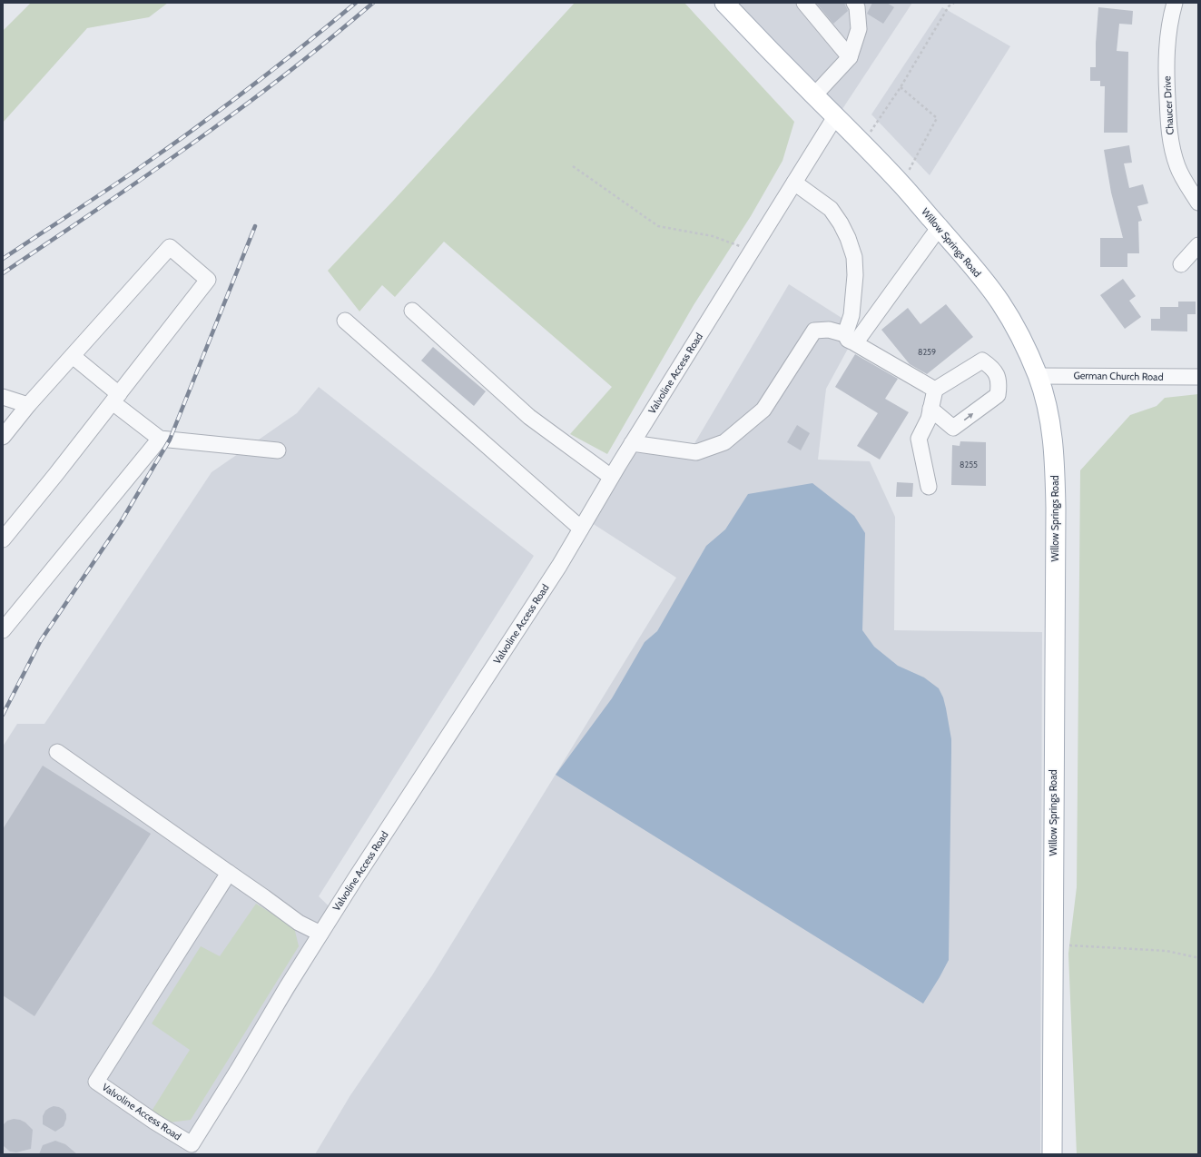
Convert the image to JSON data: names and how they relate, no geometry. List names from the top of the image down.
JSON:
{
  "streets": {
    "main road": ["Willow Springs Road"],
    "street": ["Chaucer Drive", "Valvoline Access Road", "German Church Road"]
  },
  "crossings": [
    ["Willow Springs Road", "Valvoline Access Road"],
    ["Willow Springs Road", "German Church Road"]
  ],
  "house_numbers": ["8259", "8255"]
}
